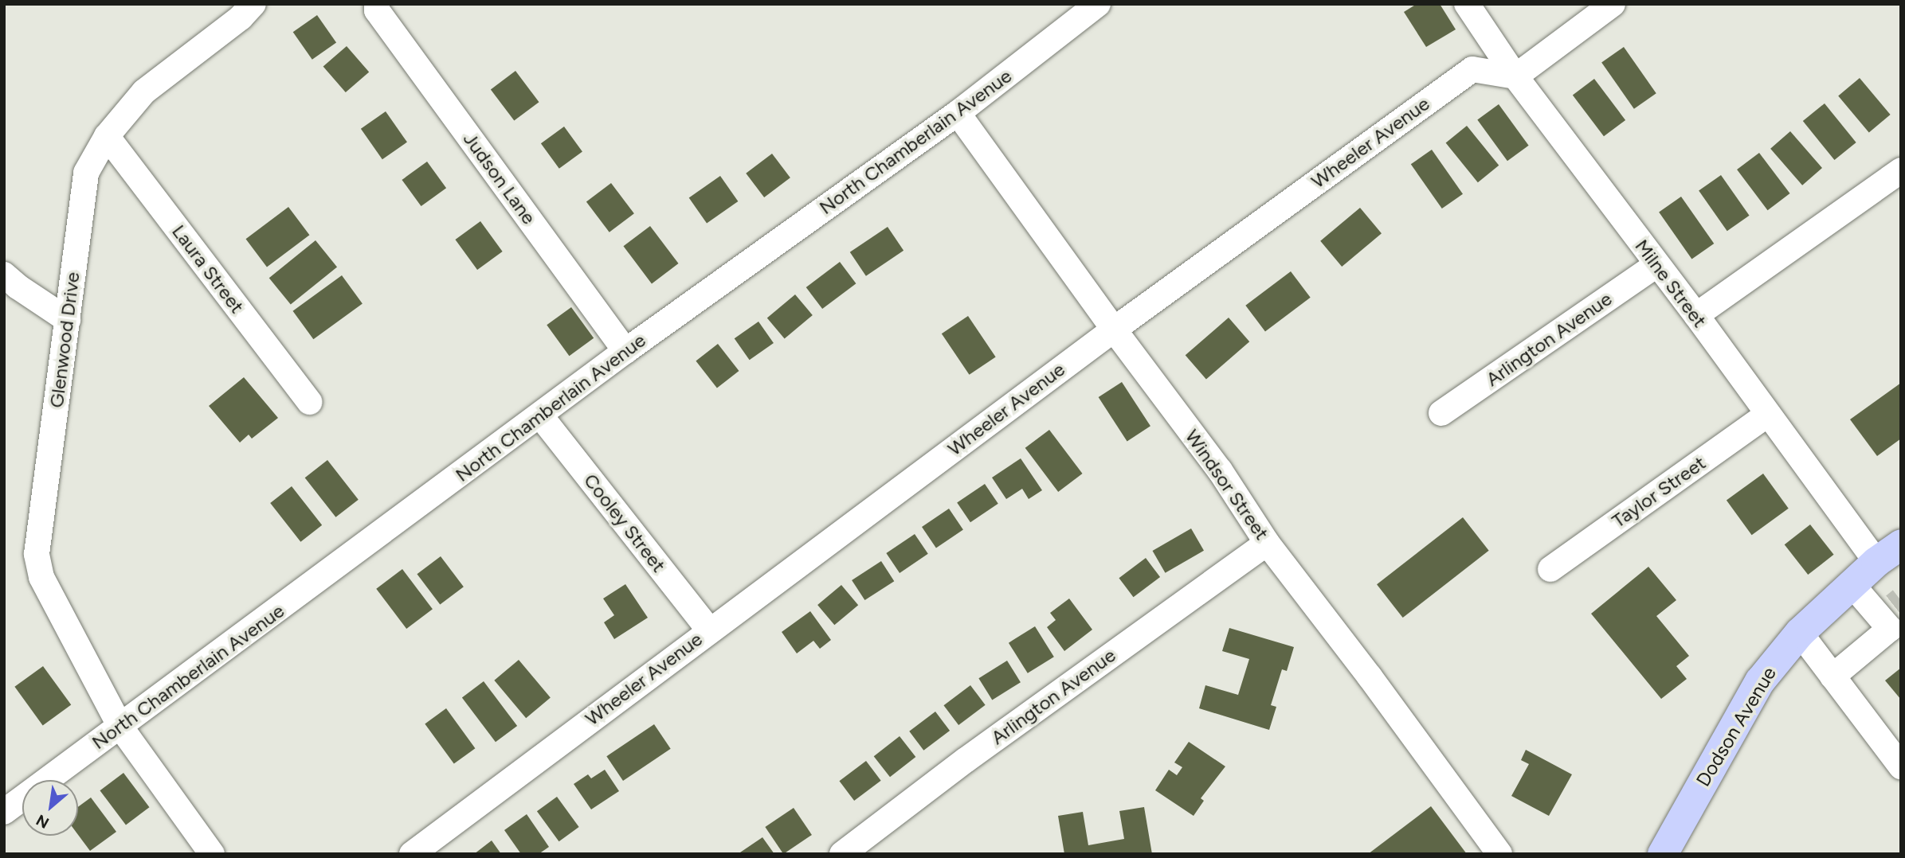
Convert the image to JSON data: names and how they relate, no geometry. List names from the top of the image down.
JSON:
{
  "streets": {
    "main road": ["Dodson Avenue"],
    "street": [
      "North Chamberlain Avenue",
      "Wheeler Avenue",
      "Judson Lane",
      "Laura Street",
      "Milne Street",
      "Arlington Avenue",
      "Glenwood Drive",
      "Windsor Street",
      "Taylor Street",
      "Cooley Street"
    ]
  },
  "crossings": [
    ["North Chamberlain Avenue", "Judson Lane"],
    ["North Chamberlain Avenue", "Glenwood Drive"],
    ["North Chamberlain Avenue", "Windsor Street"],
    ["North Chamberlain Avenue", "Cooley Street"],
    ["Wheeler Avenue", "Milne Street"],
    ["Wheeler Avenue", "Windsor Street"],
    ["Wheeler Avenue", "Cooley Street"],
    ["Laura Street", "Glenwood Drive"],
    ["Milne Street", "Arlington Avenue"],
    ["Milne Street", "Taylor Street"],
    ["Milne Street", "Dodson Avenue"],
    ["Arlington Avenue", "Windsor Street"]
  ],
  "north": "bottom left"
}
